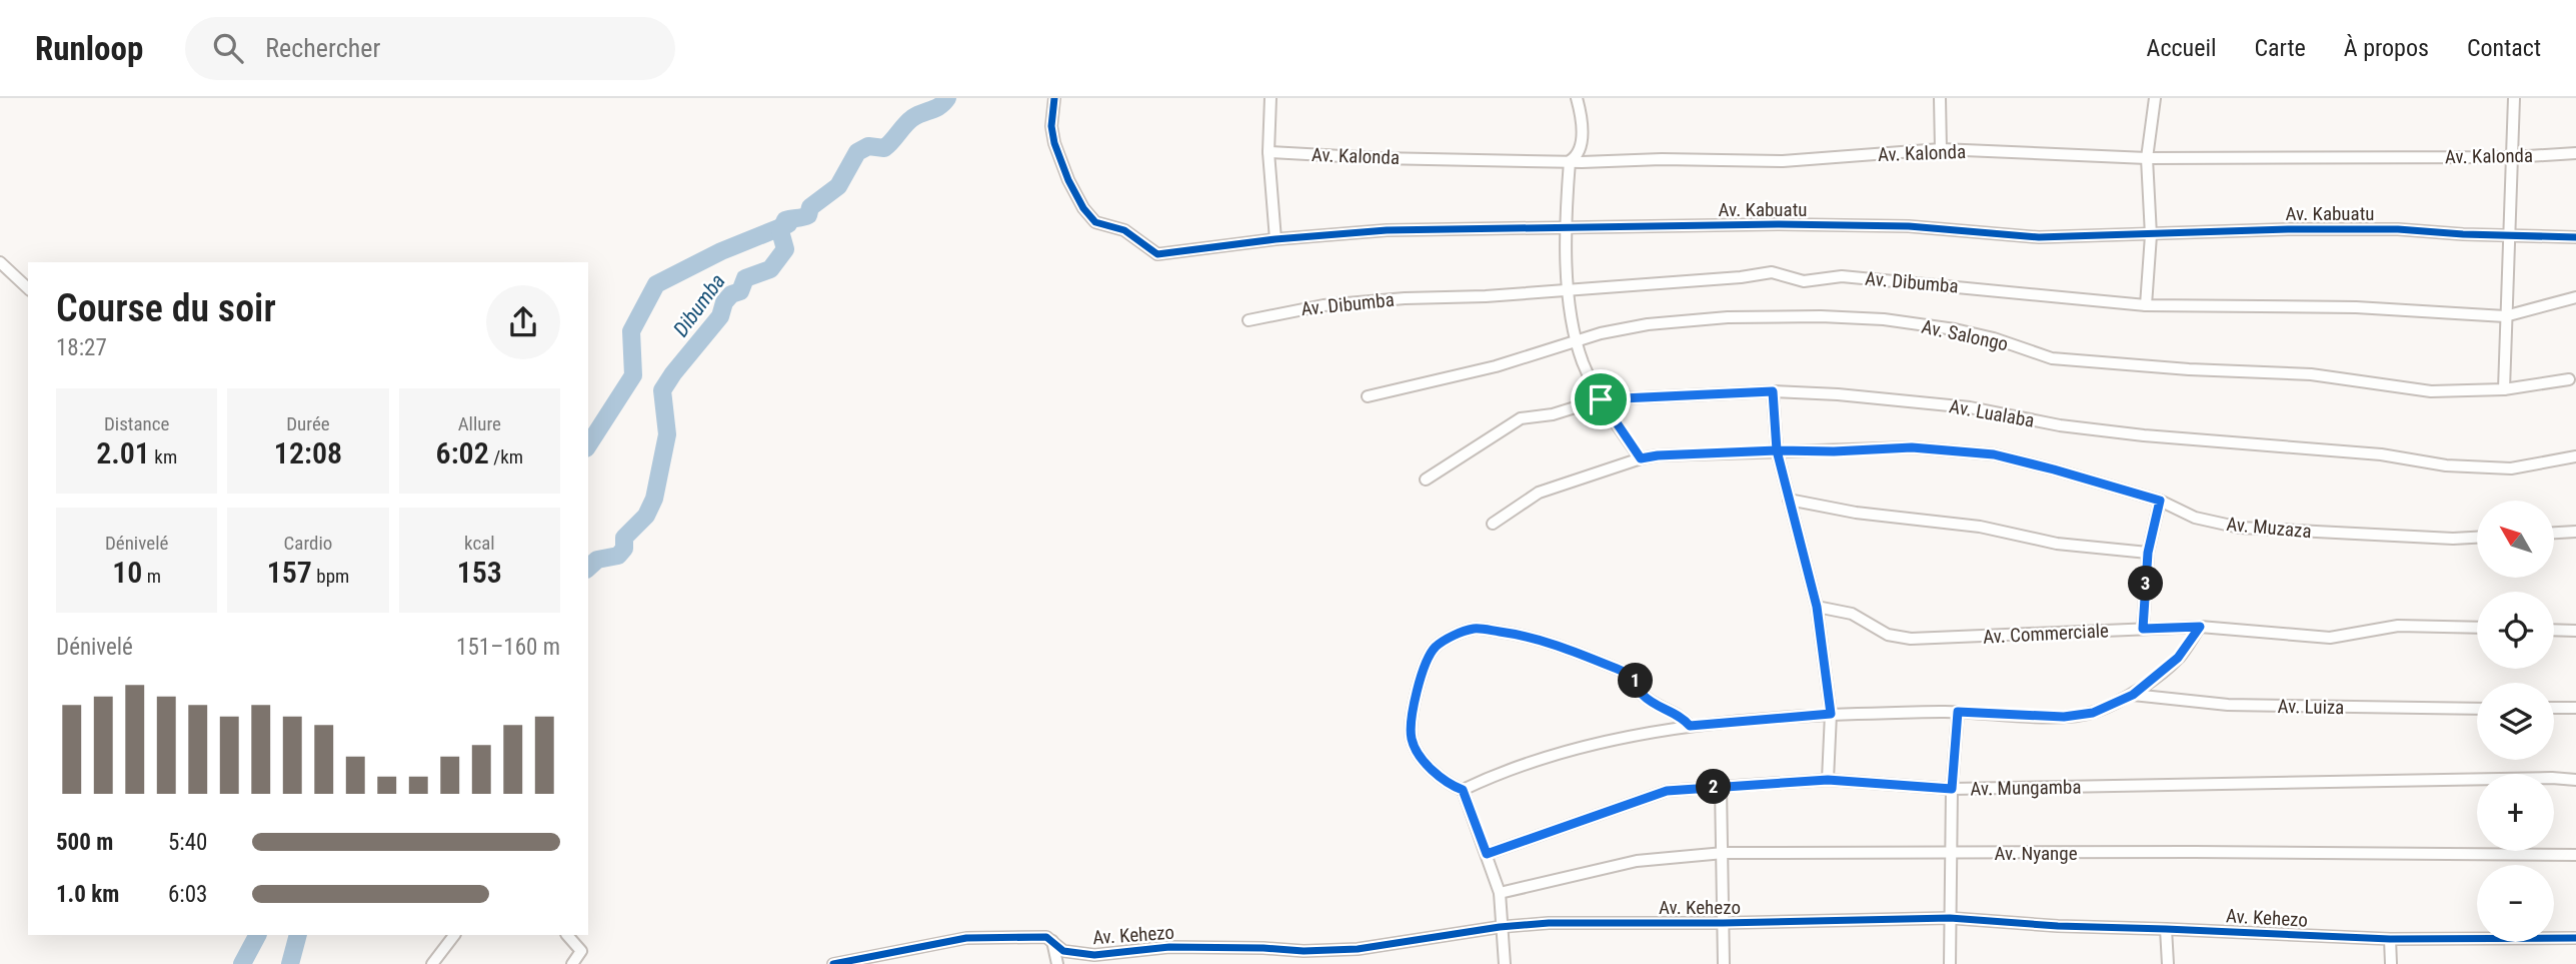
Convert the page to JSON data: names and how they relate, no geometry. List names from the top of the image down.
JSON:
{
  "streets": {
    "street": [
      "Av. Kalonda",
      "Av. Kabuatu",
      "Av. Dibumba",
      "Av. Salongo",
      "Av. Lualaba",
      "Av. Muzaza",
      "Av. Commerciale",
      "Av. Luiza",
      "Av. Mungamba",
      "Av. Nyange",
      "Av. Kehezo"
    ]
  },
  "water": ["Dibumba"],
  "north": "top left",
  "page": {
    "header": "Runloop",
    "search": "Rechercher",
    "nav": [
      "Accueil",
      "Carte",
      "À propos",
      "Contact"
    ],
    "heading": ["Course du soir", "18:27"],
    "stats": [
      ["Distance", "2.01 km"],
      ["Durée", "12:08"],
      ["Allure", "6:02 /km"],
      ["Dénivelé", "10 m"],
      ["Cardio", "157 bpm"],
      ["kcal", "153"]
    ],
    "map_buttons": ["+", "−"],
    "pins": ["3", "1", "2"],
    "chart": ["Dénivelé", "151–160 m"],
    "list": [
      {
        "name": "500 m",
        "note": "5:40"
      },
      {
        "name": "1.0 km",
        "note": "6:03"
      }
    ]
  }
}
